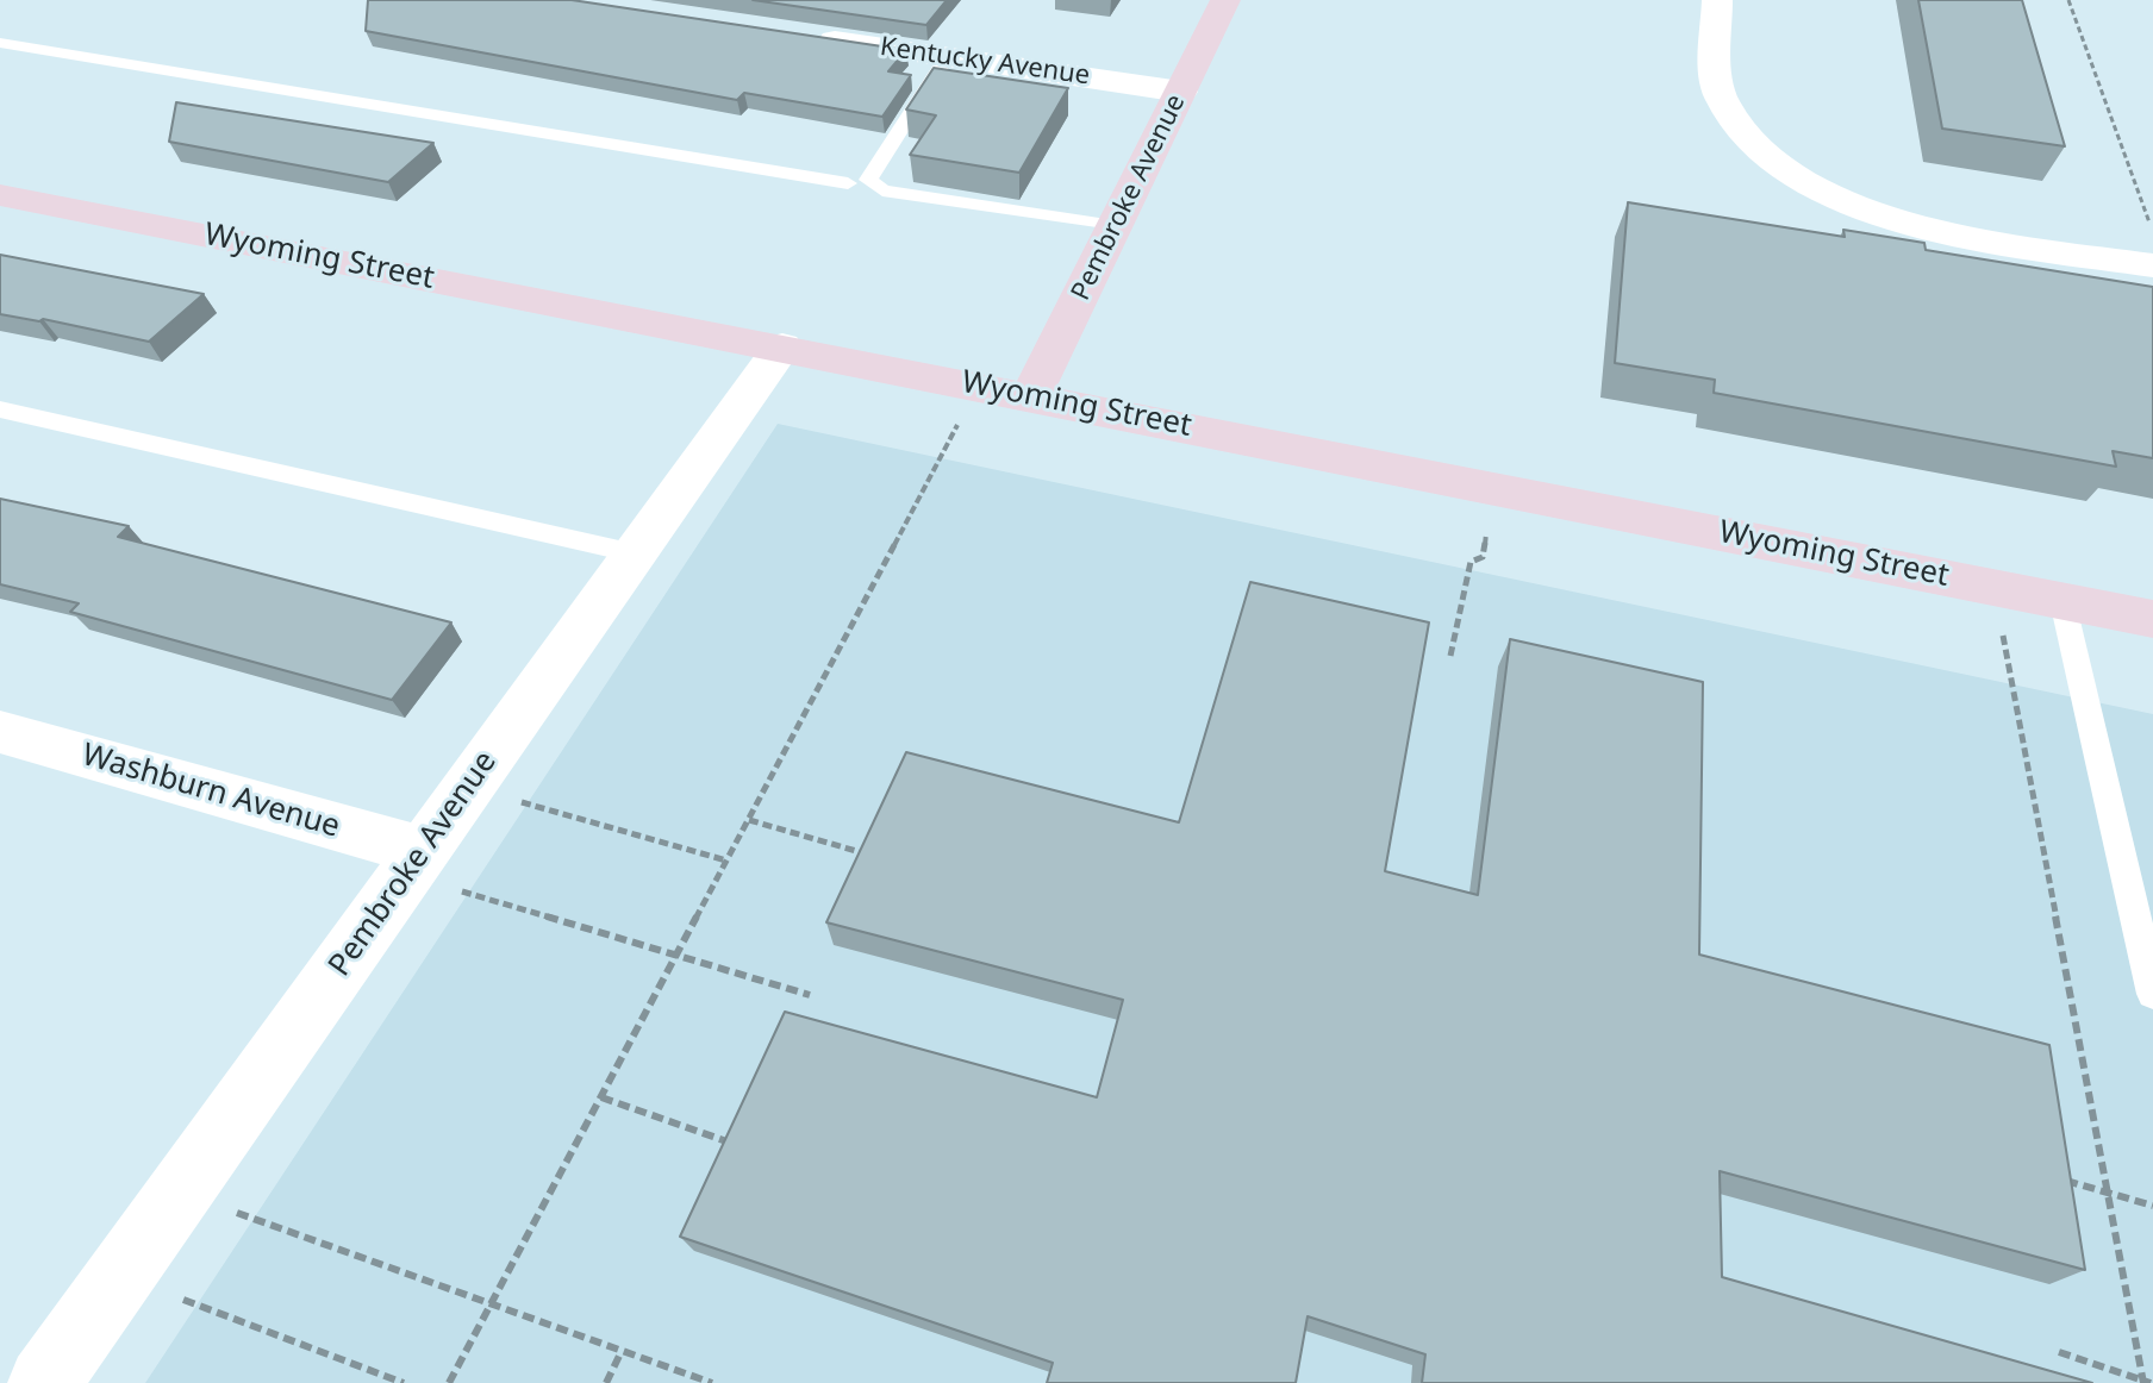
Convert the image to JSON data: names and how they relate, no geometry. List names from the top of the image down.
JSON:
{
  "streets": {
    "street": [
      "Kentucky Avenue",
      "Pembroke Avenue",
      "Wyoming Street",
      "Washburn Avenue"
    ]
  },
  "crossings": [
    ["Kentucky Avenue", "Pembroke Avenue"],
    ["Pembroke Avenue", "Wyoming Street"],
    ["Pembroke Avenue", "Washburn Avenue"]
  ]
}
